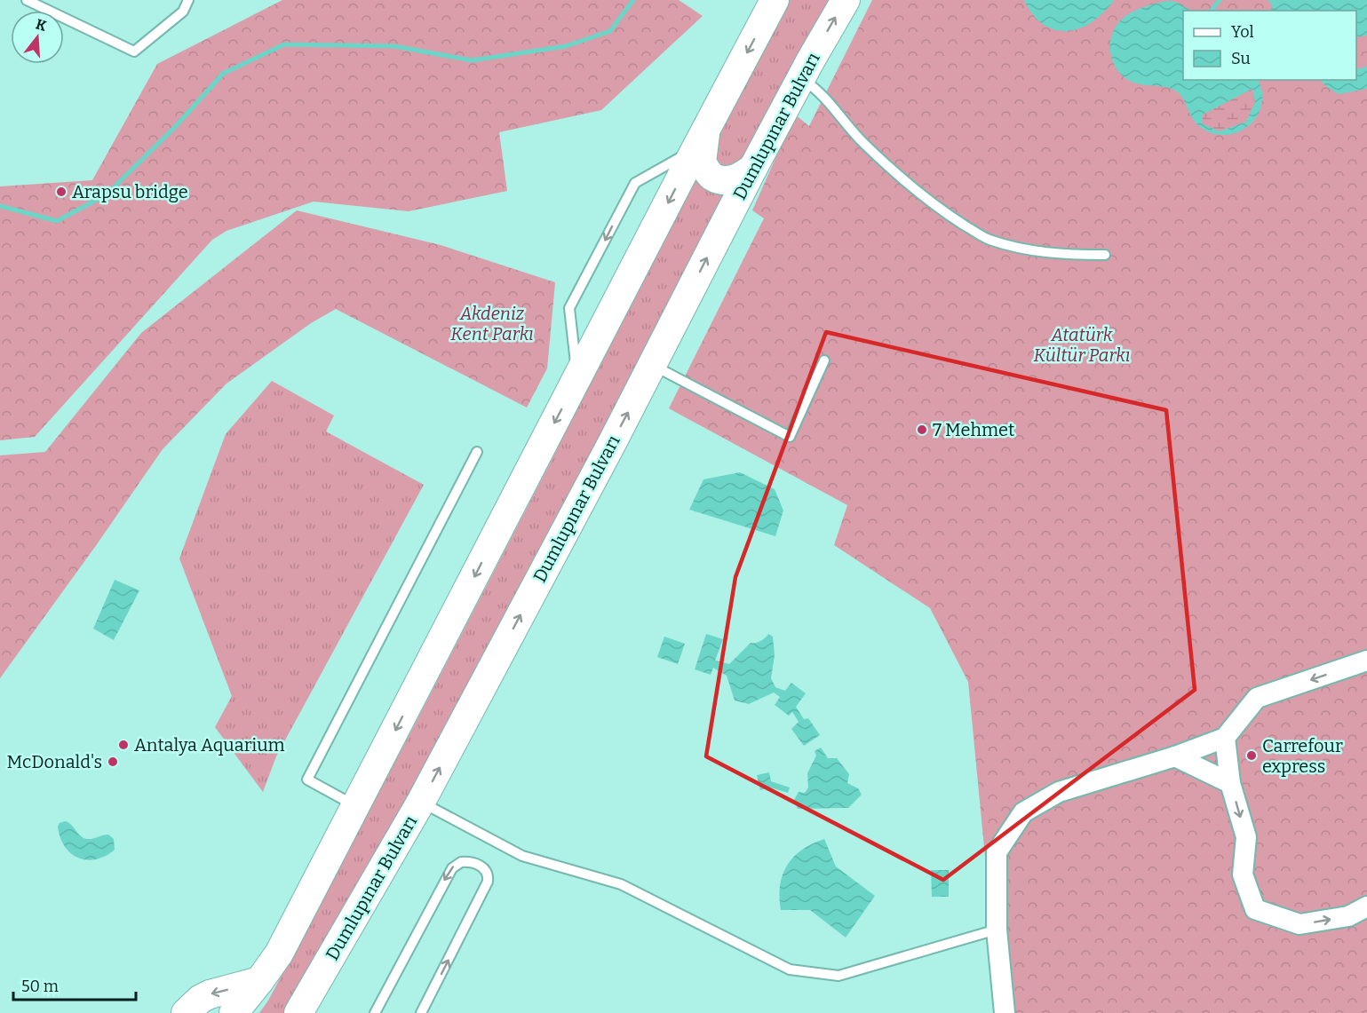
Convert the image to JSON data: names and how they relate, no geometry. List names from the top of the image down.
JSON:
{
  "streets": {
    "main road": ["Dumlupınar Bulvarı"]
  },
  "parks": ["Akdeniz Kent Parkı", "Atatürk Kültür Parkı"],
  "places": [
    "Arapsu bridge",
    "7 Mehmet",
    "Antalya Aquarium",
    "Carrefour express",
    "McDonald's"
  ],
  "legend": ["Yol", "Su"],
  "scale_bar": "50 m",
  "north": "top"
}
